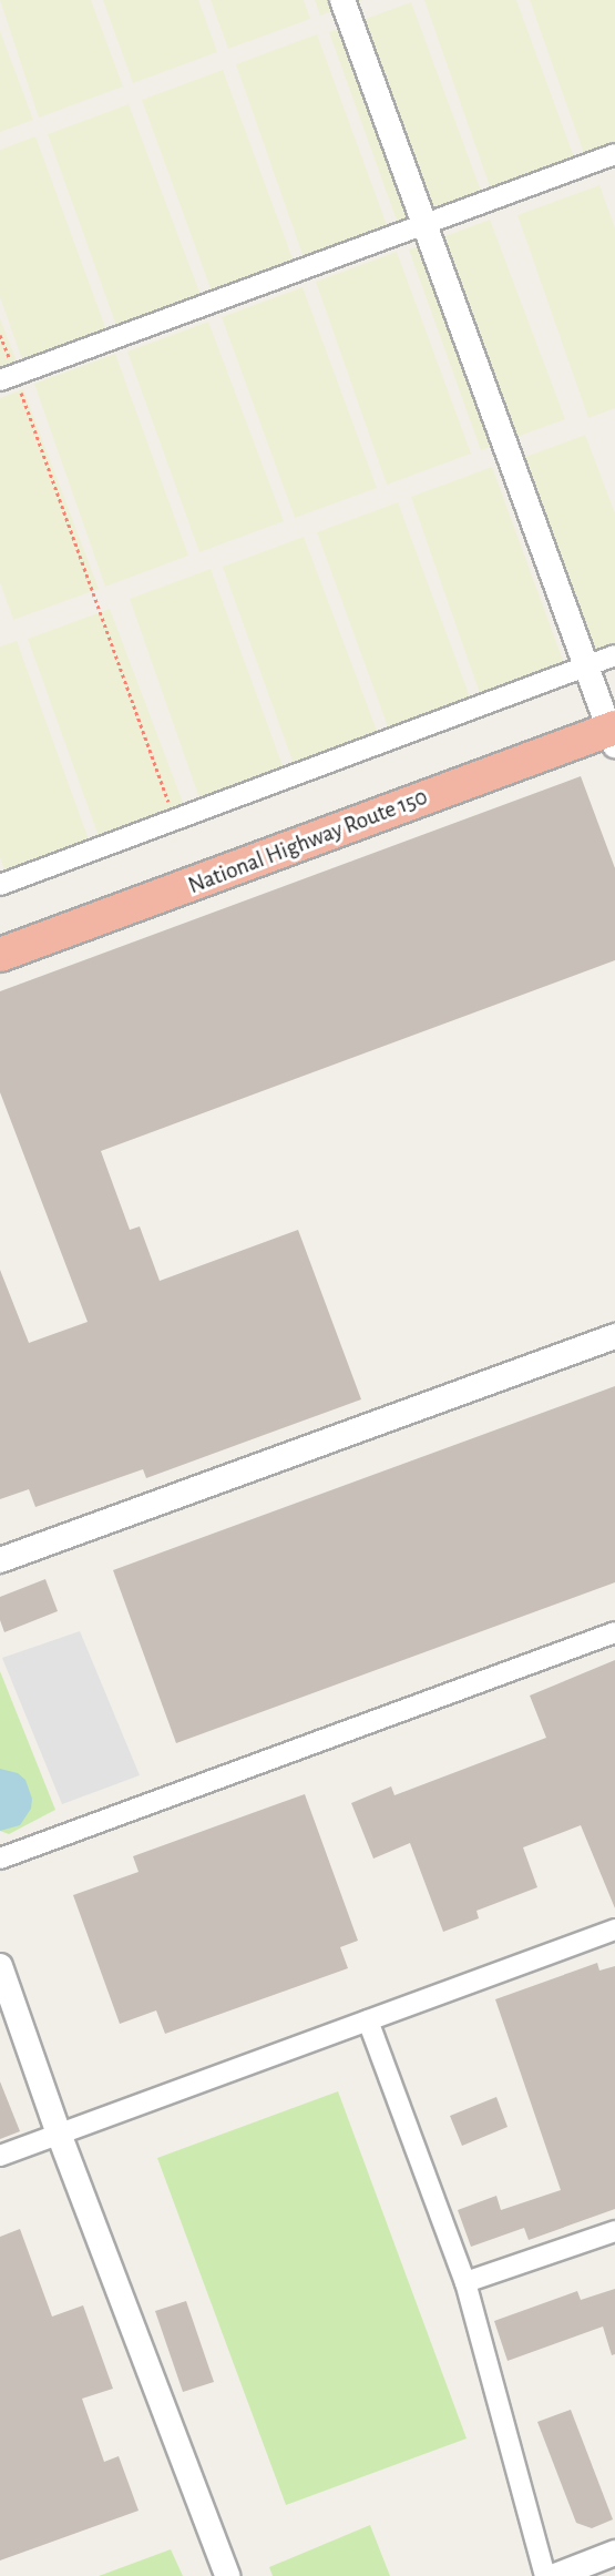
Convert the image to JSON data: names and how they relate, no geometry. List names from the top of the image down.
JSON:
{
  "streets": {
    "highway": ["National Highway Route 150"]
  }
}
